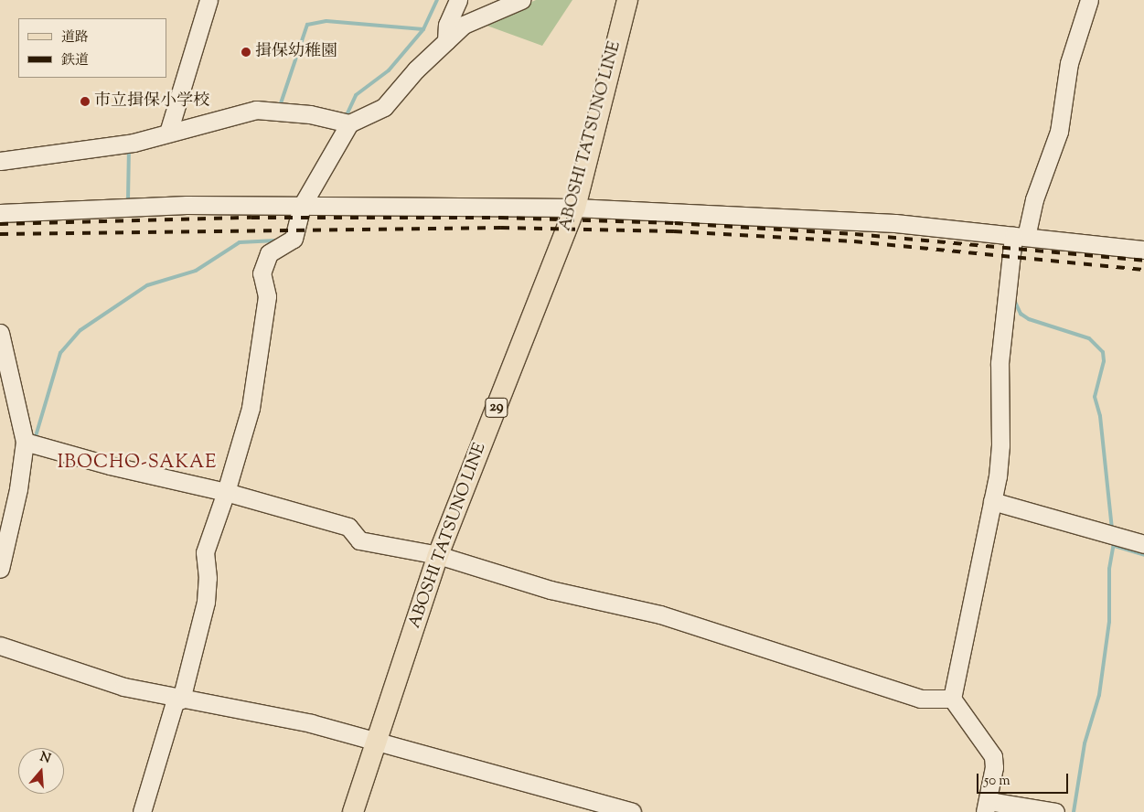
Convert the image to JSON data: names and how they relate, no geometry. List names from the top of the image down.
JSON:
{
  "streets": {
    "main road": ["ABOSHI TATSUNO LINE", "29"]
  },
  "districts": ["IBOCHO-SAKAE"],
  "places": ["揖保幼稚園", "市立揖保小学校"],
  "legend": ["道路", "鉄道"],
  "scale_bar": "50 m",
  "north": "top"
}
